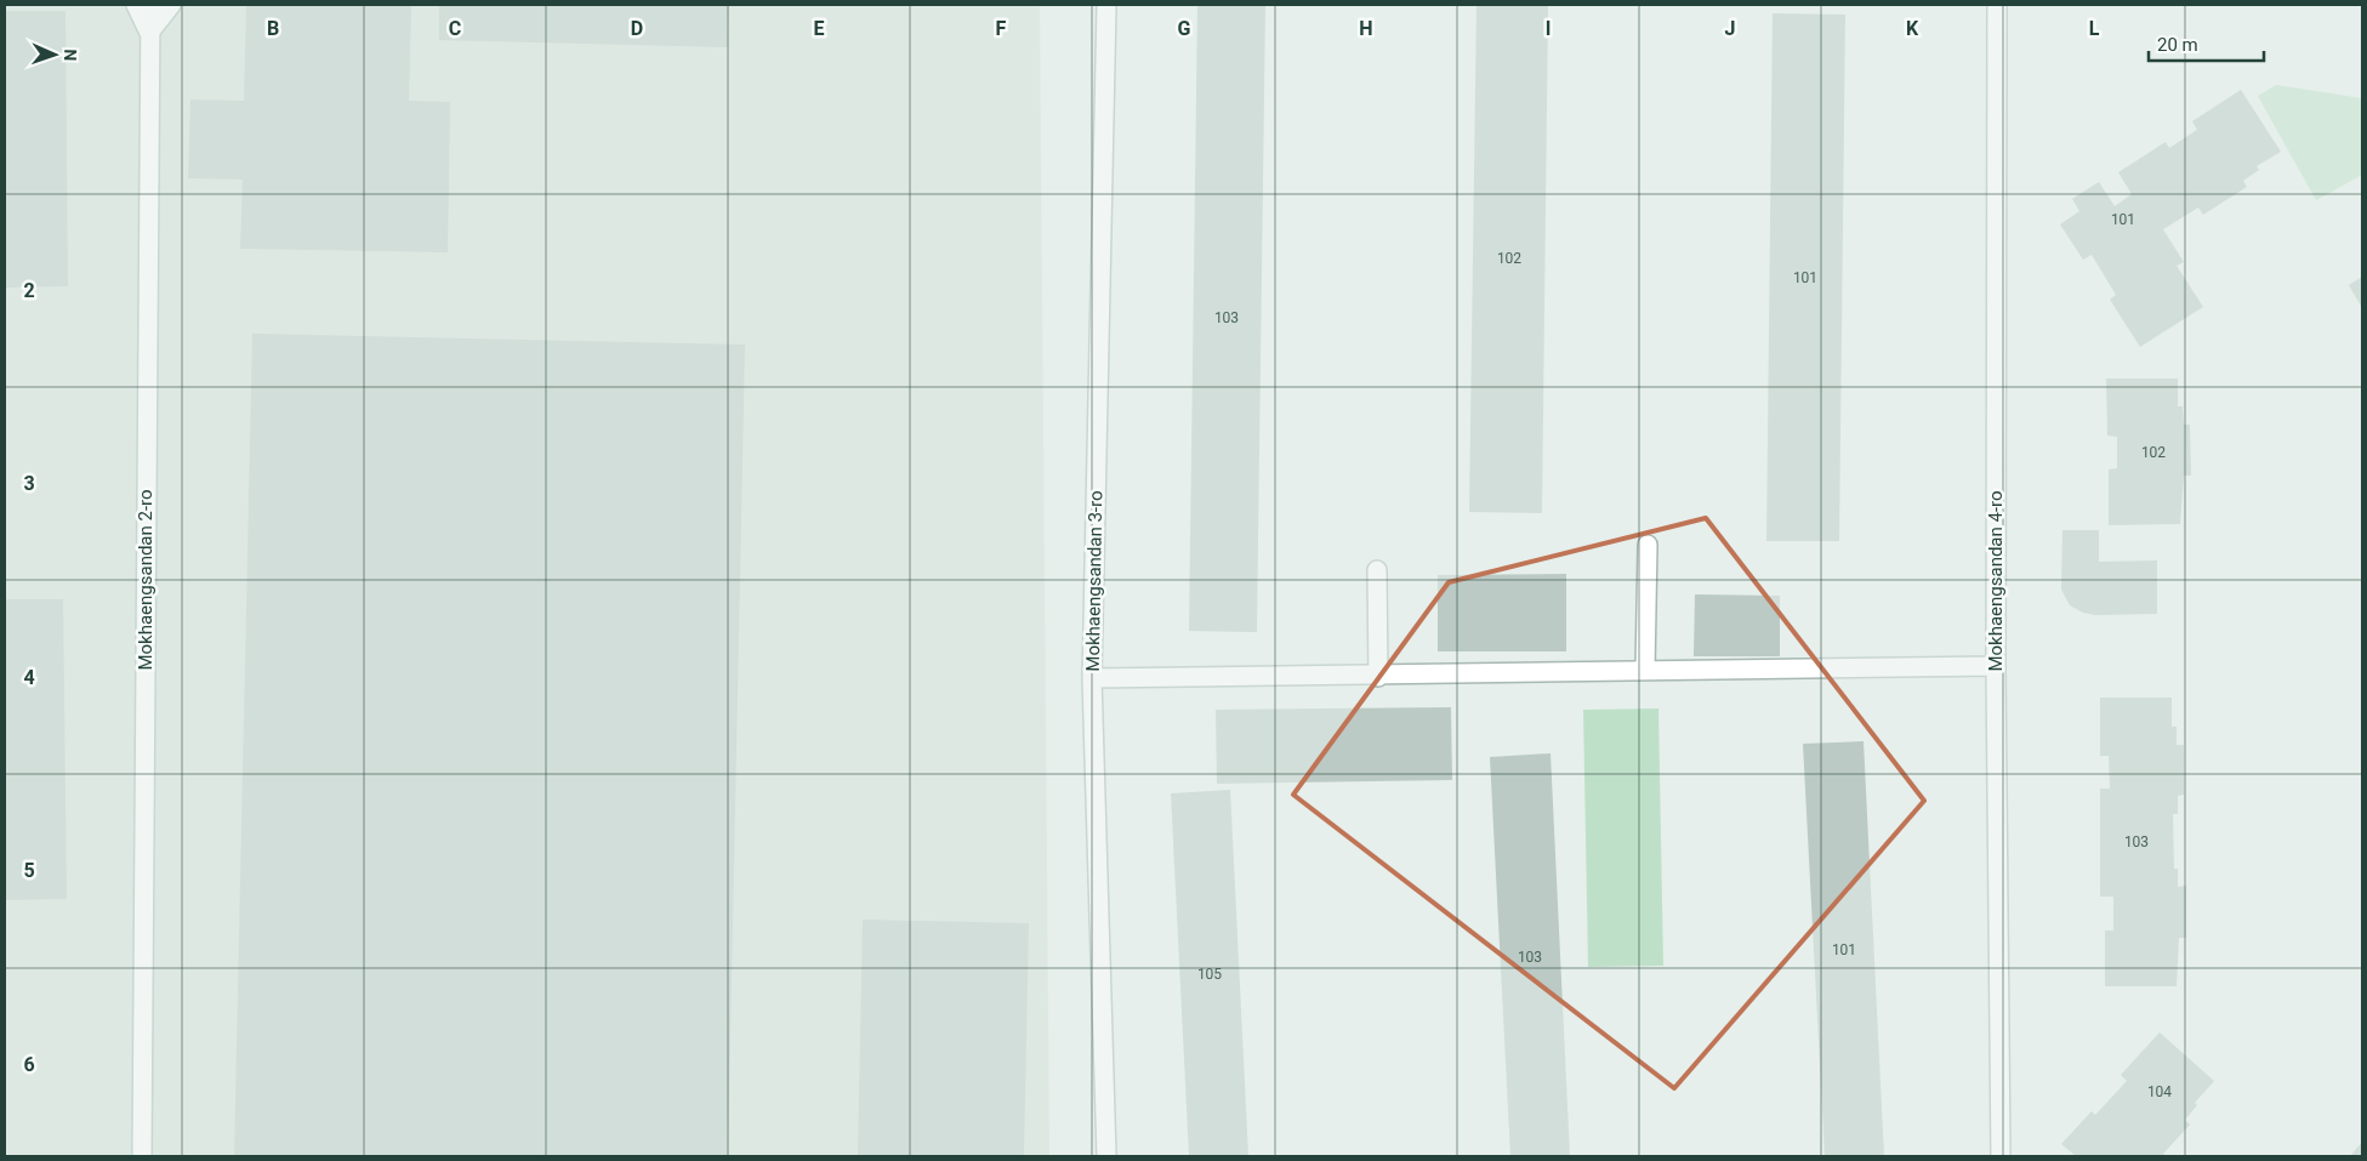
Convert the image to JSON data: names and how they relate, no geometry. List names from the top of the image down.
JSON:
{
  "streets": {
    "street": ["Mokhaengsandan 2-ro", "Mokhaengsandan 3-ro", "Mokhaengsandan 4-ro"]
  },
  "house_numbers": [
    "101",
    "102",
    "101",
    "103",
    "102",
    "103",
    "101",
    "103",
    "105",
    "104"
  ],
  "scale_bar": "20 m",
  "north": "right",
  "grid": {
    "columns": [
      "B",
      "C",
      "D",
      "E",
      "F",
      "G",
      "H",
      "I",
      "J",
      "K",
      "L"
    ],
    "rows": [
      "2",
      "3",
      "4",
      "5",
      "6"
    ]
  }
}
